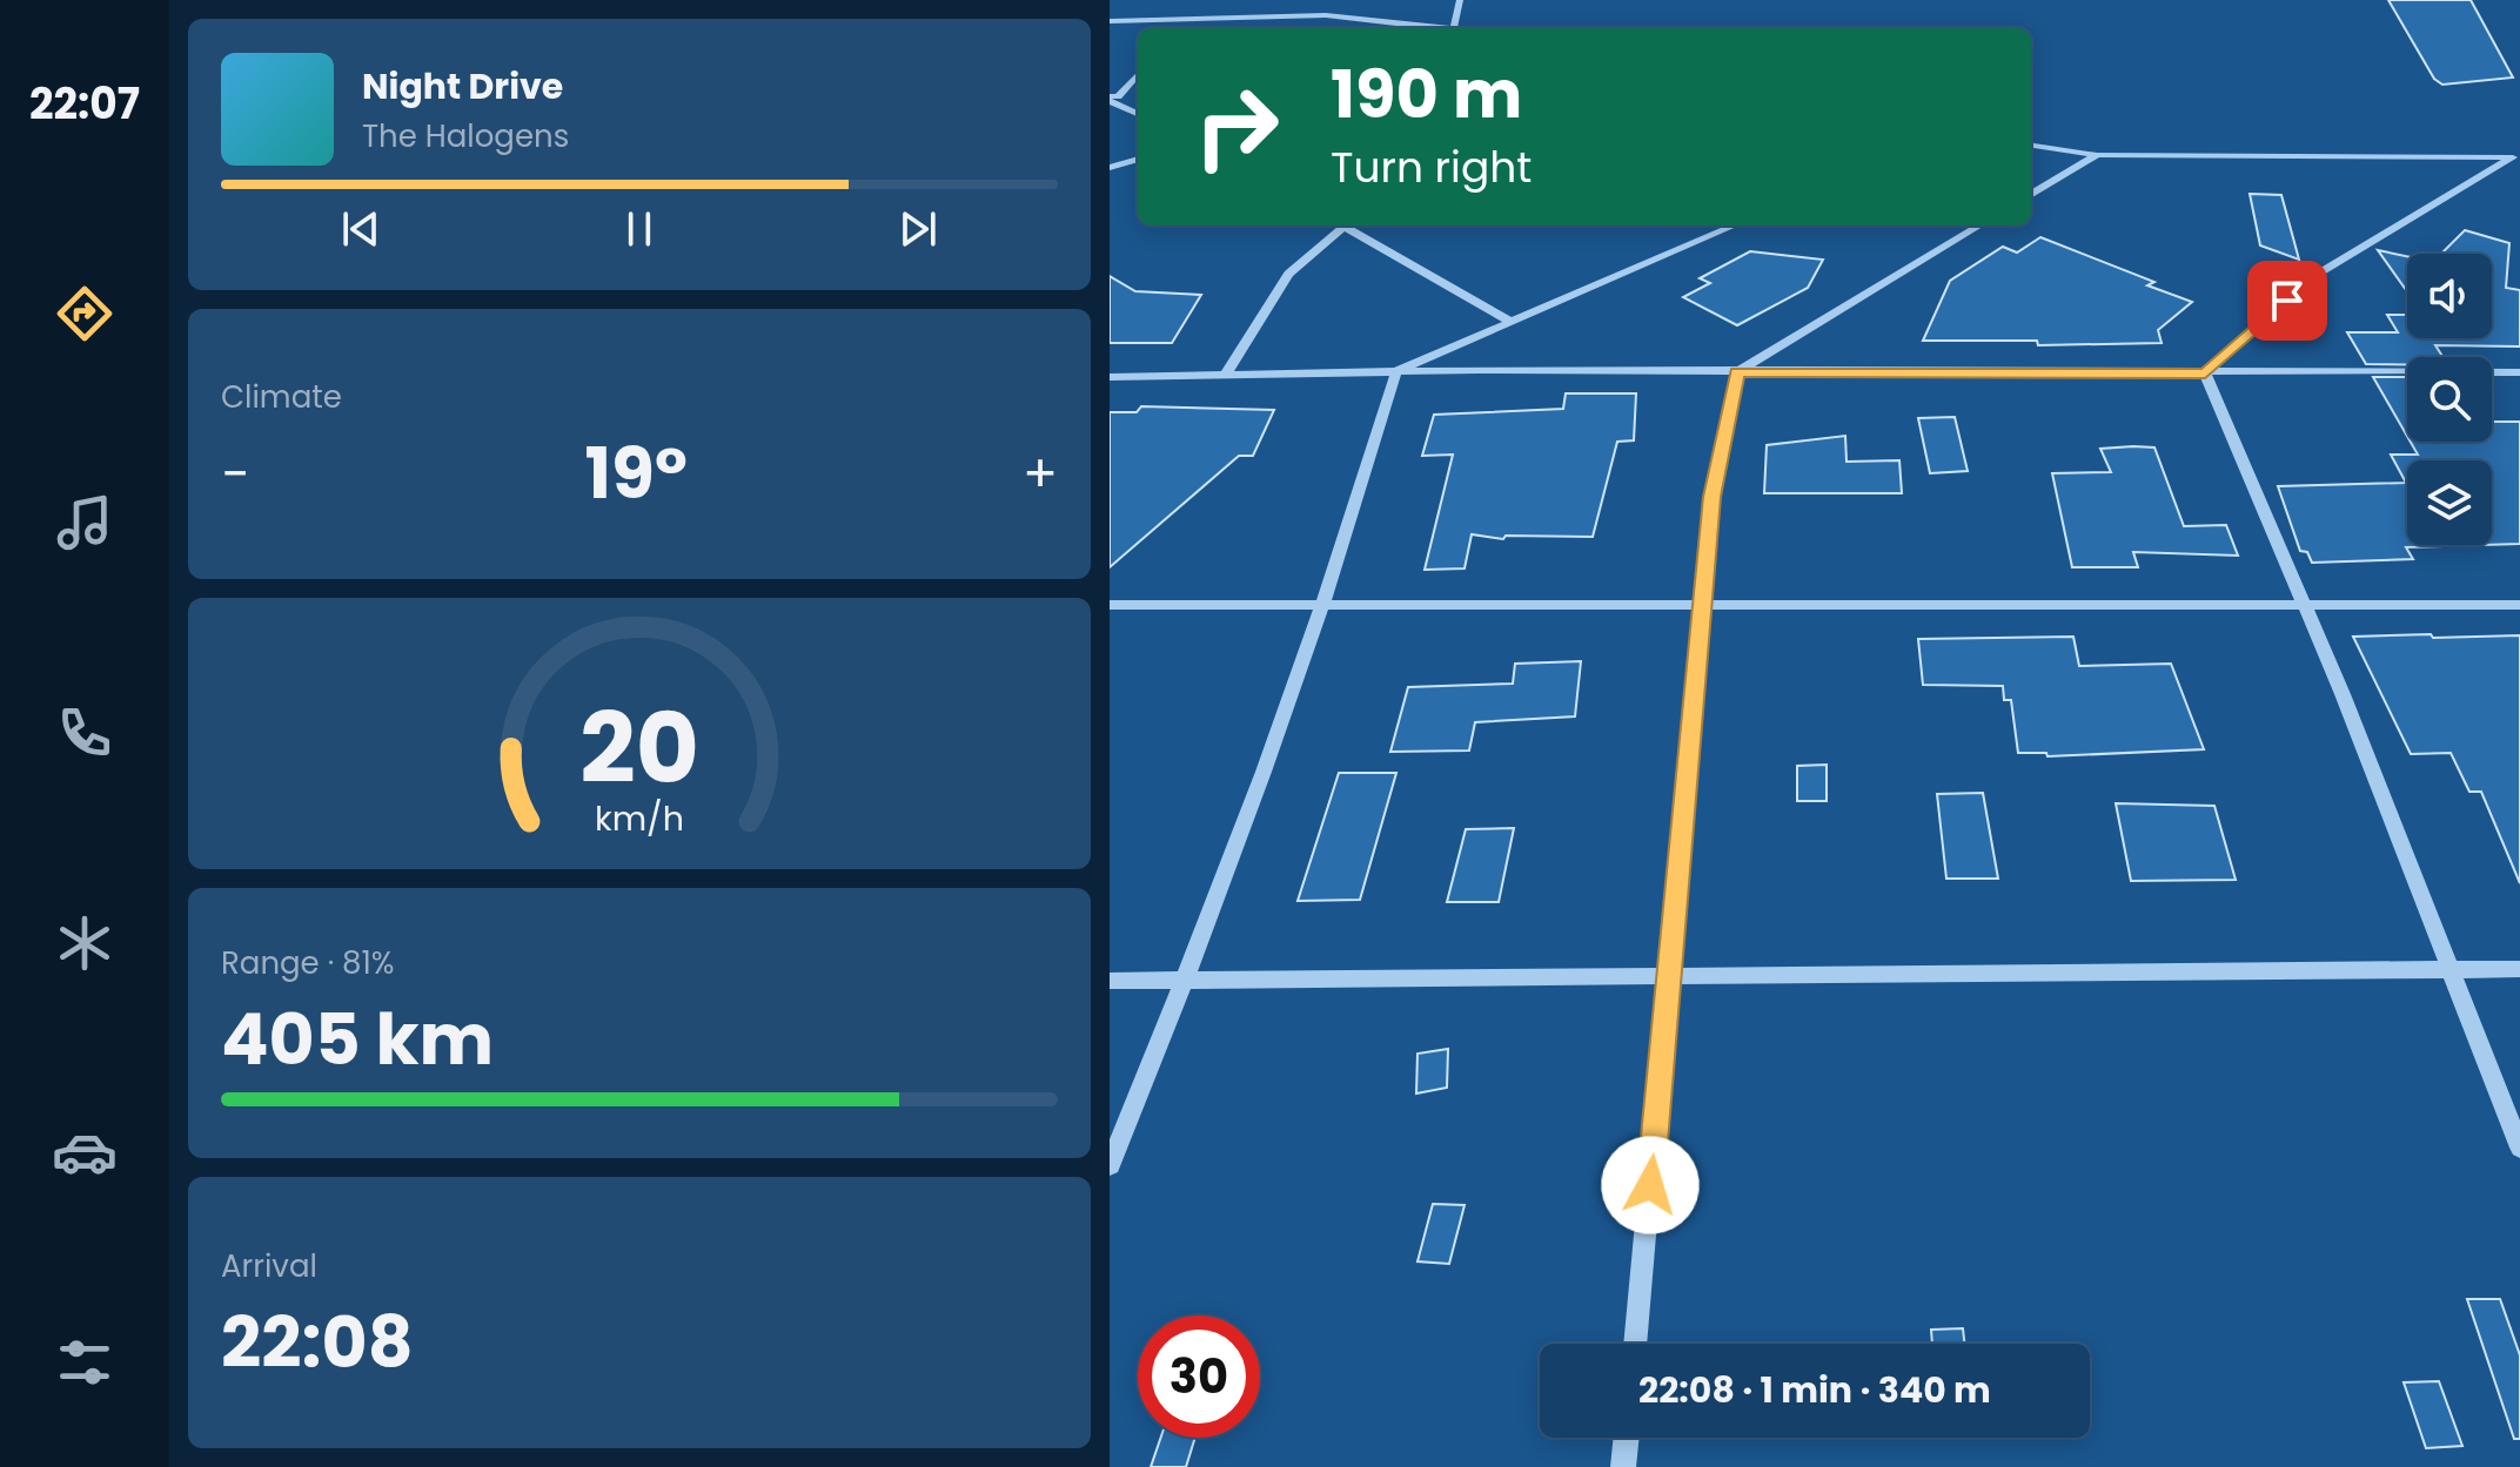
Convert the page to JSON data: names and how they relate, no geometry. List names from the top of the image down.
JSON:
{
  "page": {
    "tabs": "22:07",
    "turn": ["190 m", "Turn right"],
    "song": ["Night Drive", "The Halogens"],
    "tile": [
      "Climate",
      ["Range · 81%", "405 km"],
      ["Arrival", "22:08"]
    ],
    "heat": ["−", "19°", "+"],
    "limit": "30",
    "trip": "22:08 · 1 min · 340 m",
    "gauge": ["20", "km/h"]
  }
}
